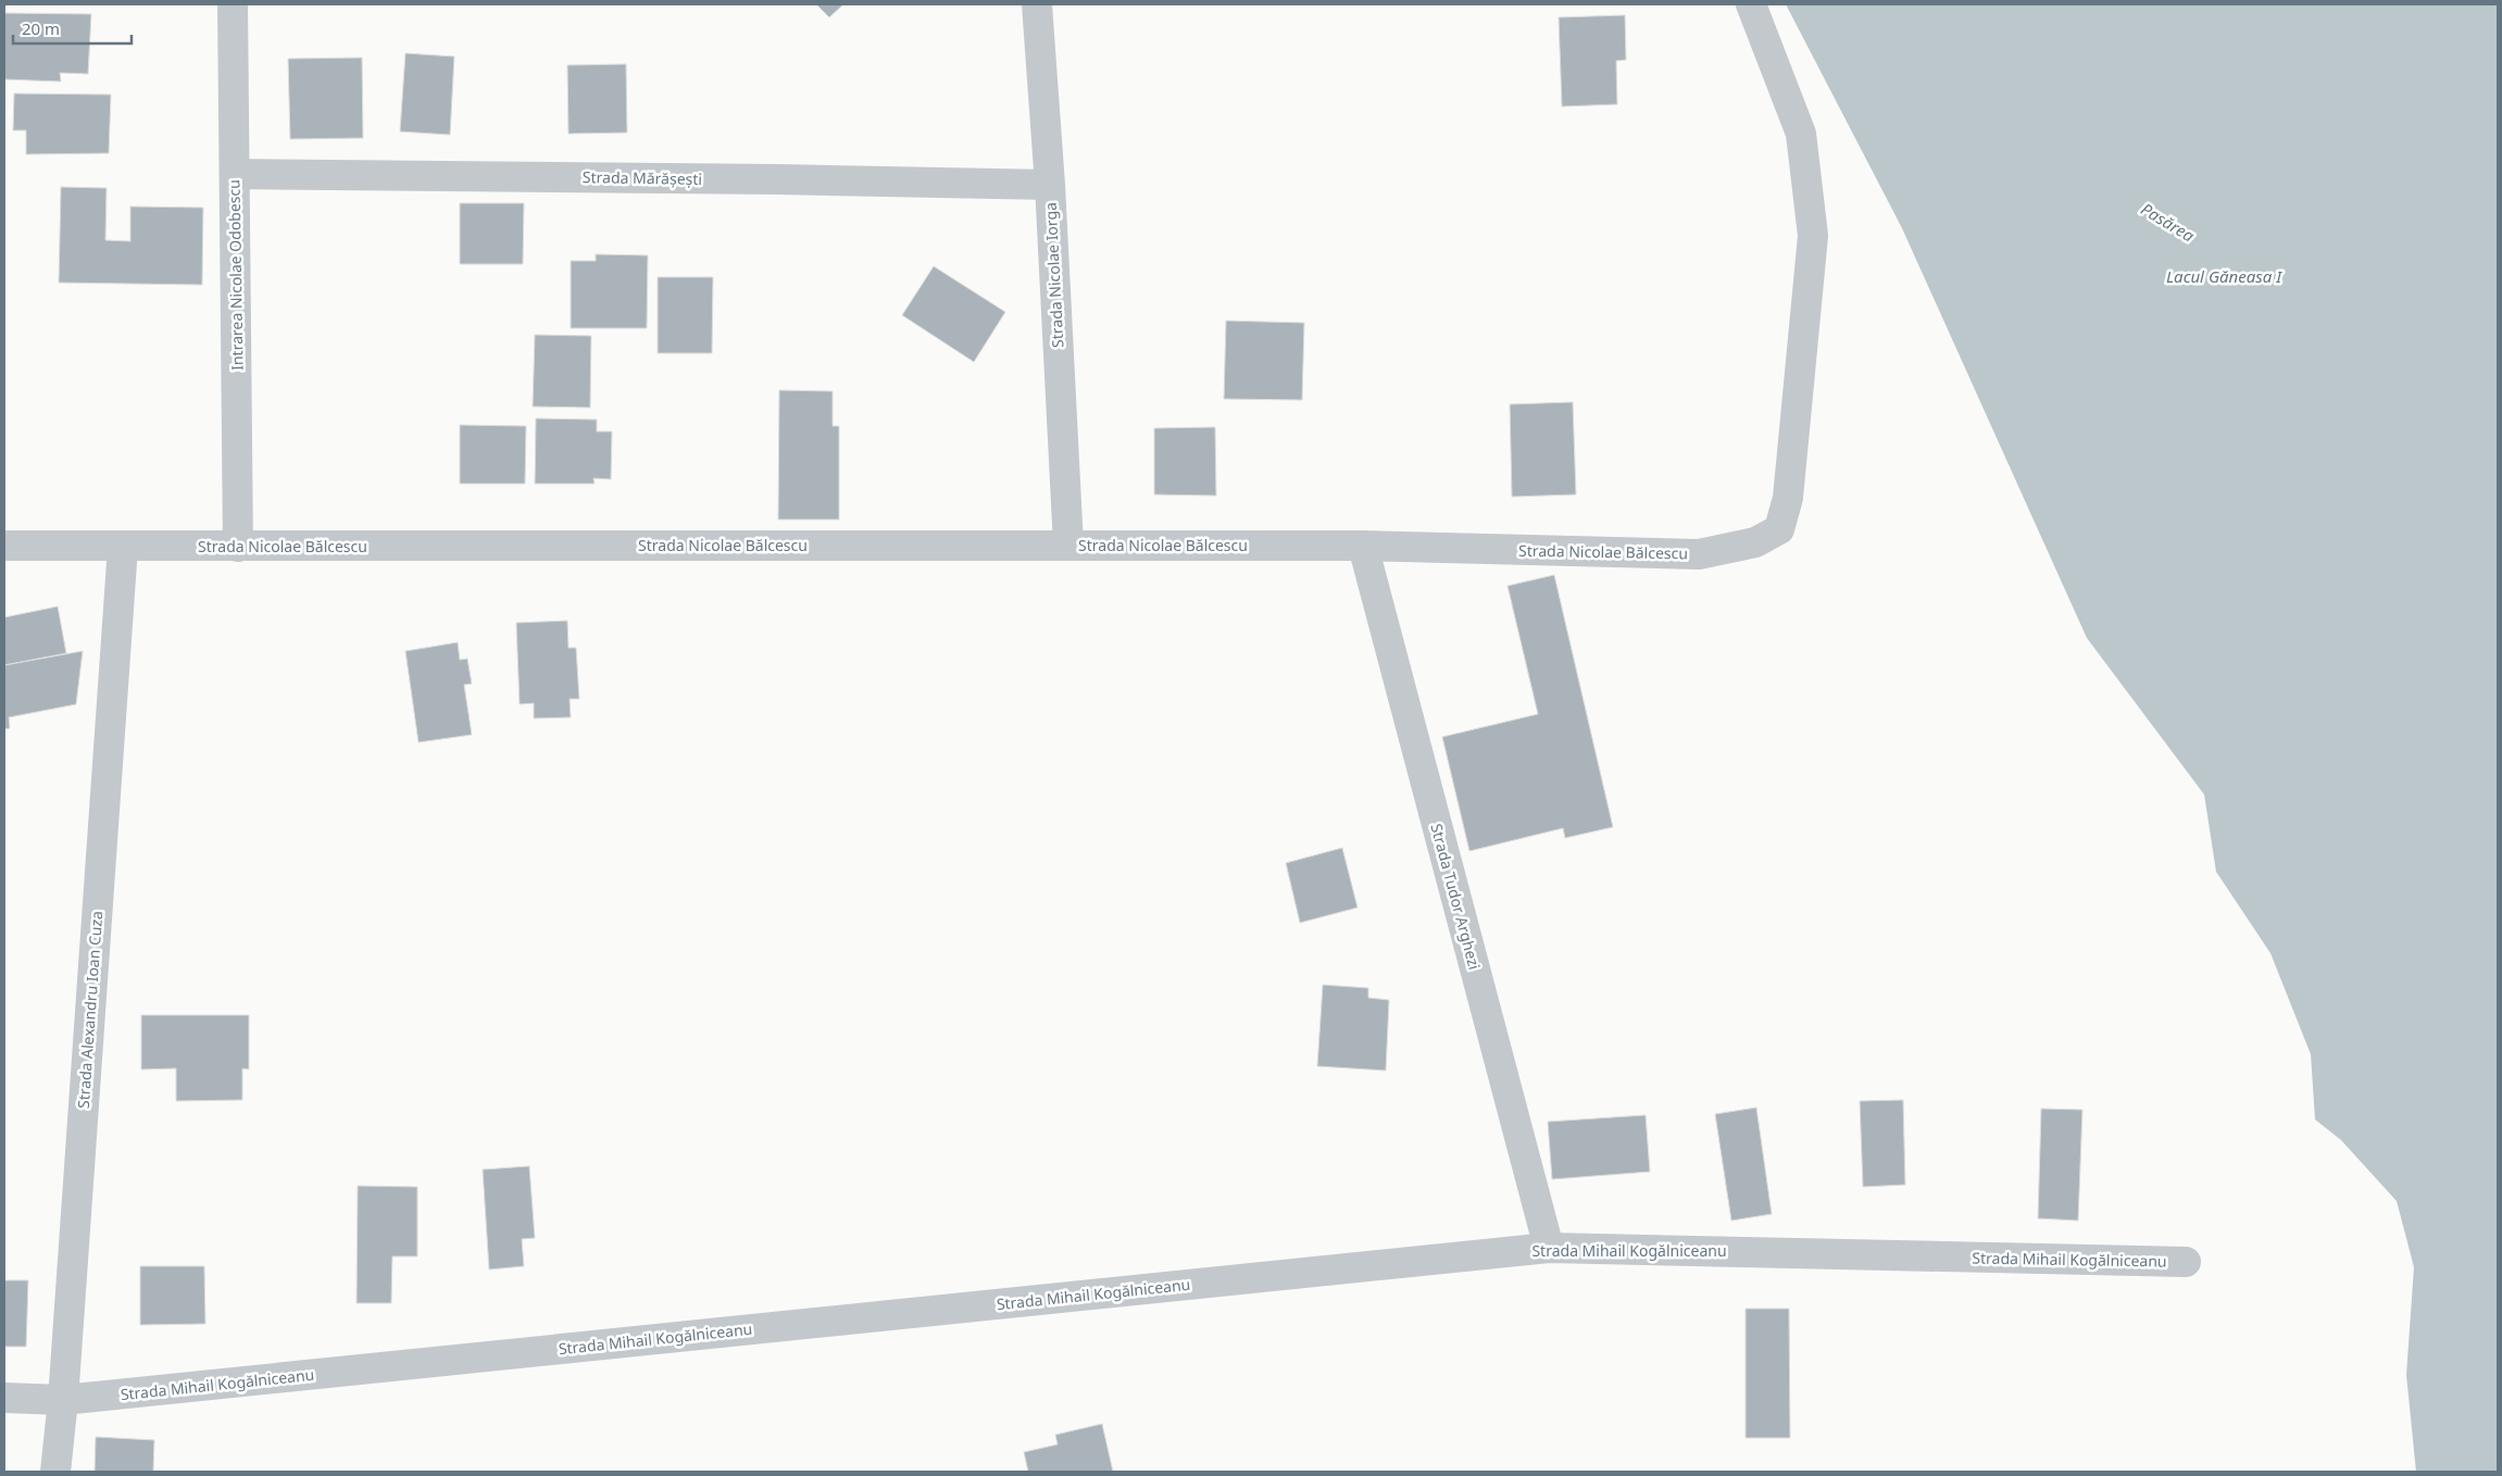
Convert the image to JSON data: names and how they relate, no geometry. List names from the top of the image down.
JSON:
{
  "streets": {
    "street": [
      "Strada Mărășești",
      "Intrarea Nicolae Odobescu",
      "Strada Nicolae Iorga",
      "Strada Nicolae Bălcescu",
      "Strada Tudor Arghezi",
      "Strada Alexandru Ioan Cuza",
      "Strada Mihail Kogălniceanu"
    ]
  },
  "crossings": [
    ["Strada Mărășești", "Intrarea Nicolae Odobescu"],
    ["Strada Mărășești", "Strada Nicolae Iorga"],
    ["Intrarea Nicolae Odobescu", "Strada Nicolae Bălcescu"],
    ["Strada Nicolae Iorga", "Strada Nicolae Bălcescu"],
    ["Strada Nicolae Bălcescu", "Strada Tudor Arghezi"],
    ["Strada Nicolae Bălcescu", "Strada Alexandru Ioan Cuza"],
    ["Strada Tudor Arghezi", "Strada Mihail Kogălniceanu"],
    ["Strada Alexandru Ioan Cuza", "Strada Mihail Kogălniceanu"]
  ],
  "water": ["Pasărea", "Lacul Găneasa I"],
  "scale_bar": "20 m"
}
